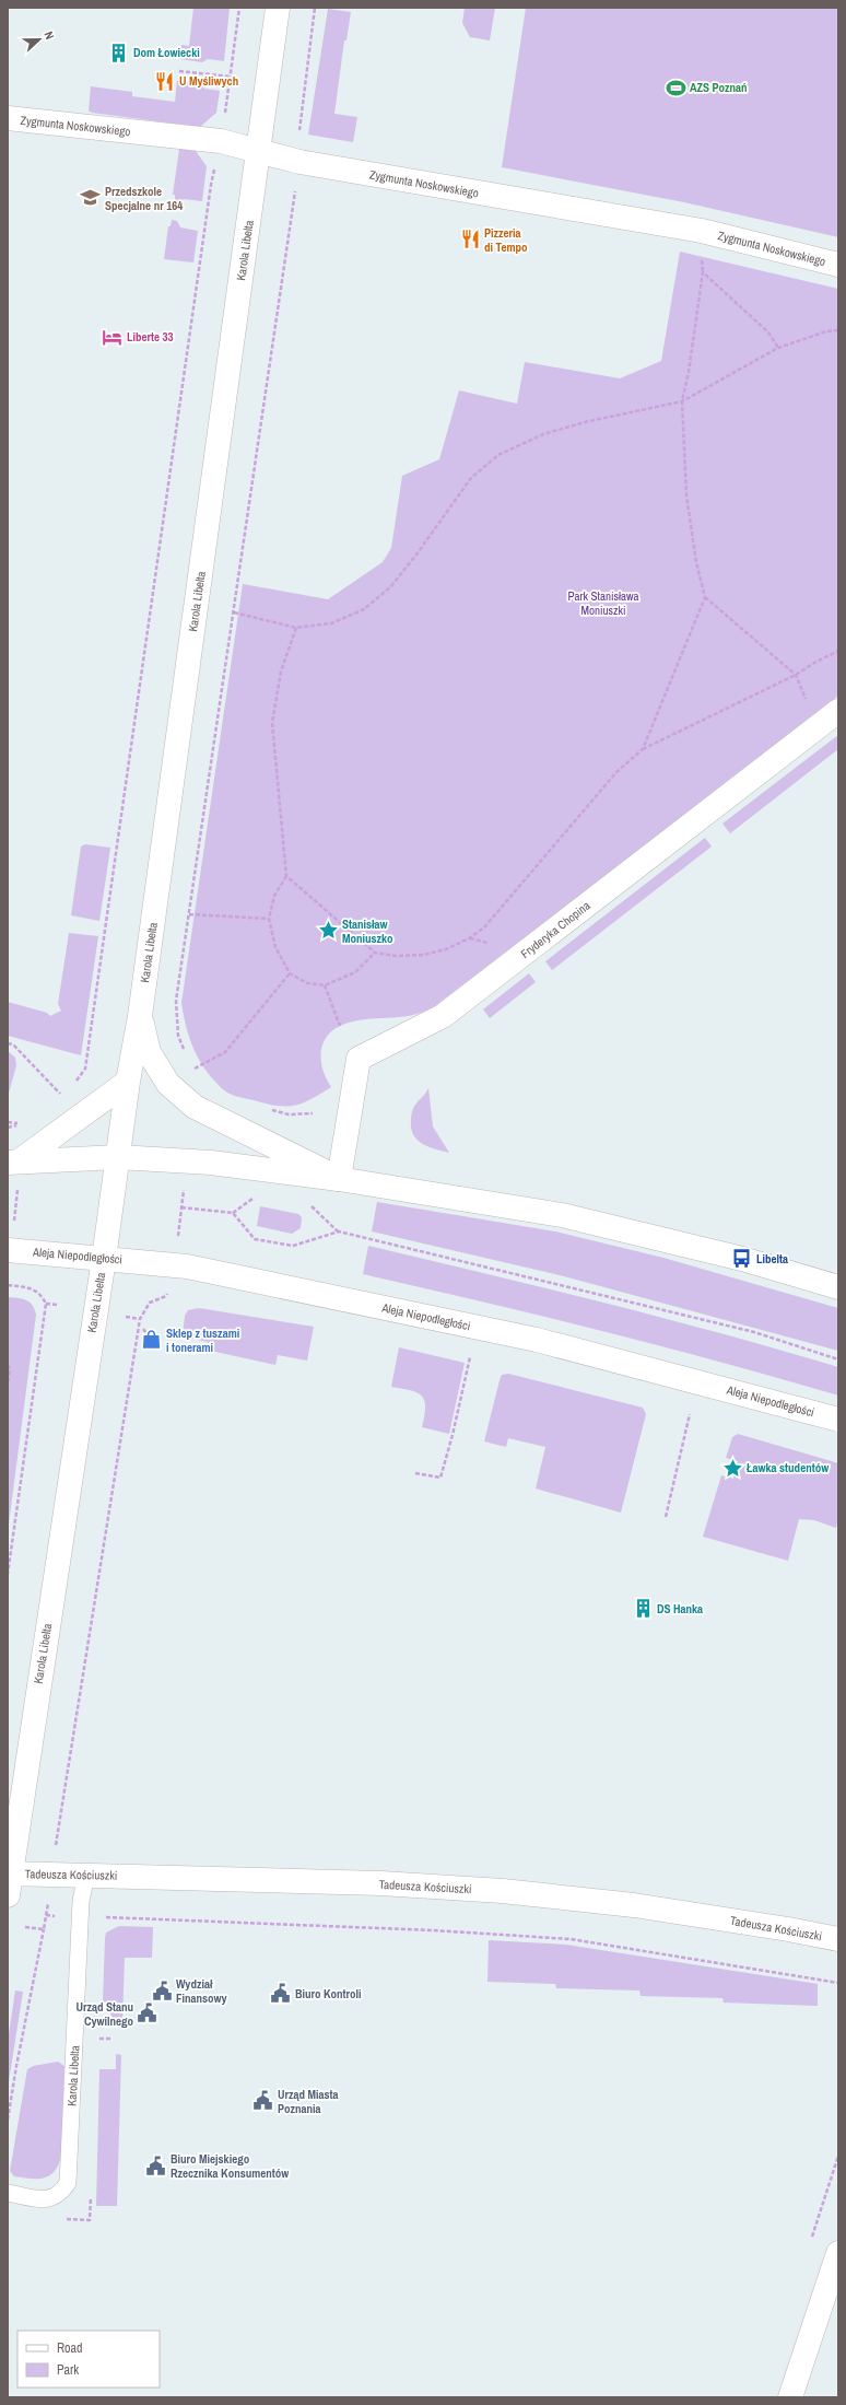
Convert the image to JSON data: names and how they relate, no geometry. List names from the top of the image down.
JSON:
{
  "streets": {
    "street": [
      "Zygmunta Noskowskiego",
      "Karola Libelta",
      "Fryderyka Chopina",
      "Aleja Niepodległości",
      "Tadeusza Kościuszki"
    ]
  },
  "crossings": [
    ["Zygmunta Noskowskiego", "Karola Libelta"],
    ["Karola Libelta", "Aleja Niepodległości"],
    ["Karola Libelta", "Tadeusza Kościuszki"]
  ],
  "parks": ["Park Stanisława Moniuszki"],
  "places": {
    "building": ["Dom Łowiecki", "DS Hanka"],
    "restaurant": ["U Myśliwych", "Pizzeria di Tempo"],
    "sports": ["AZS Poznań"],
    "school or university": ["Przedszkole Specjalne nr 164"],
    "hotel": ["Liberte 33"],
    "place": ["Stanisław Moniuszko", "Ławka studentów"],
    "bus stop": ["Libelta"],
    "shop": ["Sklep z tuszami i tonerami"],
    "public building": [
      "Wydział Finansowy",
      "Biuro Kontroli",
      "Urząd Stanu Cywilnego",
      "Urząd Miasta Poznania",
      "Biuro Miejskiego Rzecznika Konsumentów"
    ]
  },
  "legend": ["Road", "Park"],
  "north": "right"
}
